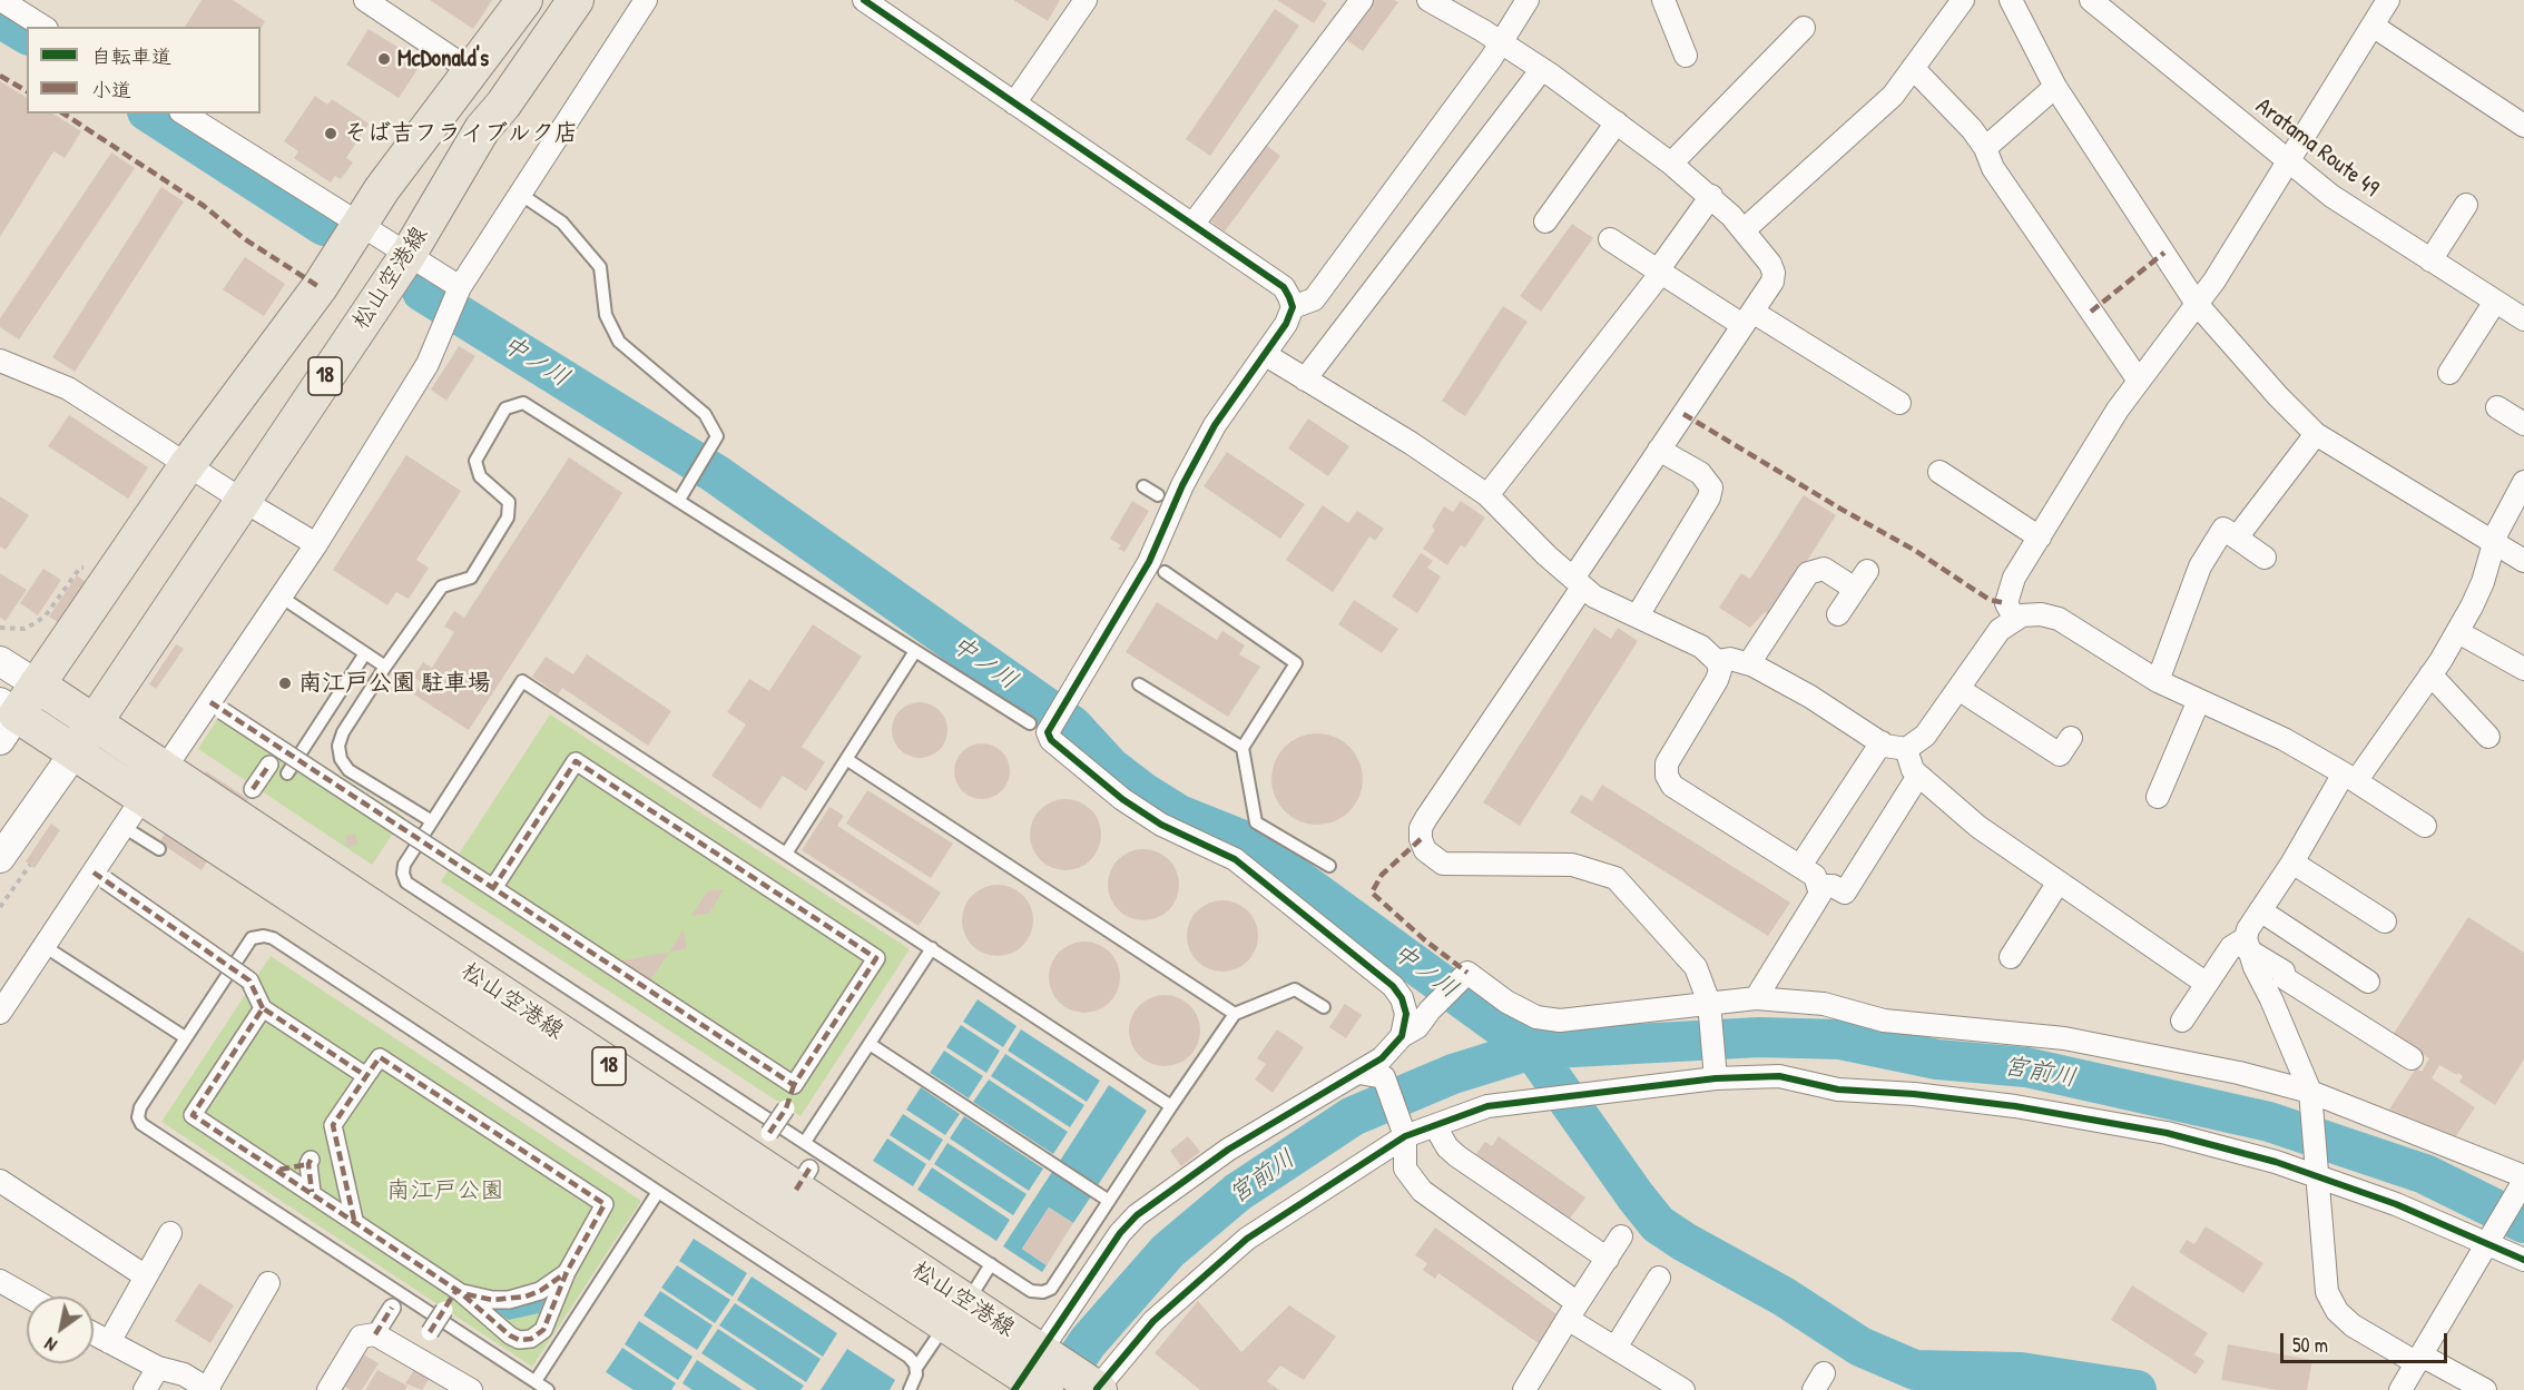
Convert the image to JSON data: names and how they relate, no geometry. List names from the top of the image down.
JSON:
{
  "streets": {
    "main road": ["松山空港線", "18"],
    "street": ["Aratama Route 49"]
  },
  "water": ["中ノ川", "宮前川"],
  "parks": ["南江戸公園"],
  "places": ["McDonald's", "そば吉フライブルク店", "南江戸公園 駐車場"],
  "legend": ["自転車道", "小道"],
  "scale_bar": "50 m",
  "north": "bottom left"
}
